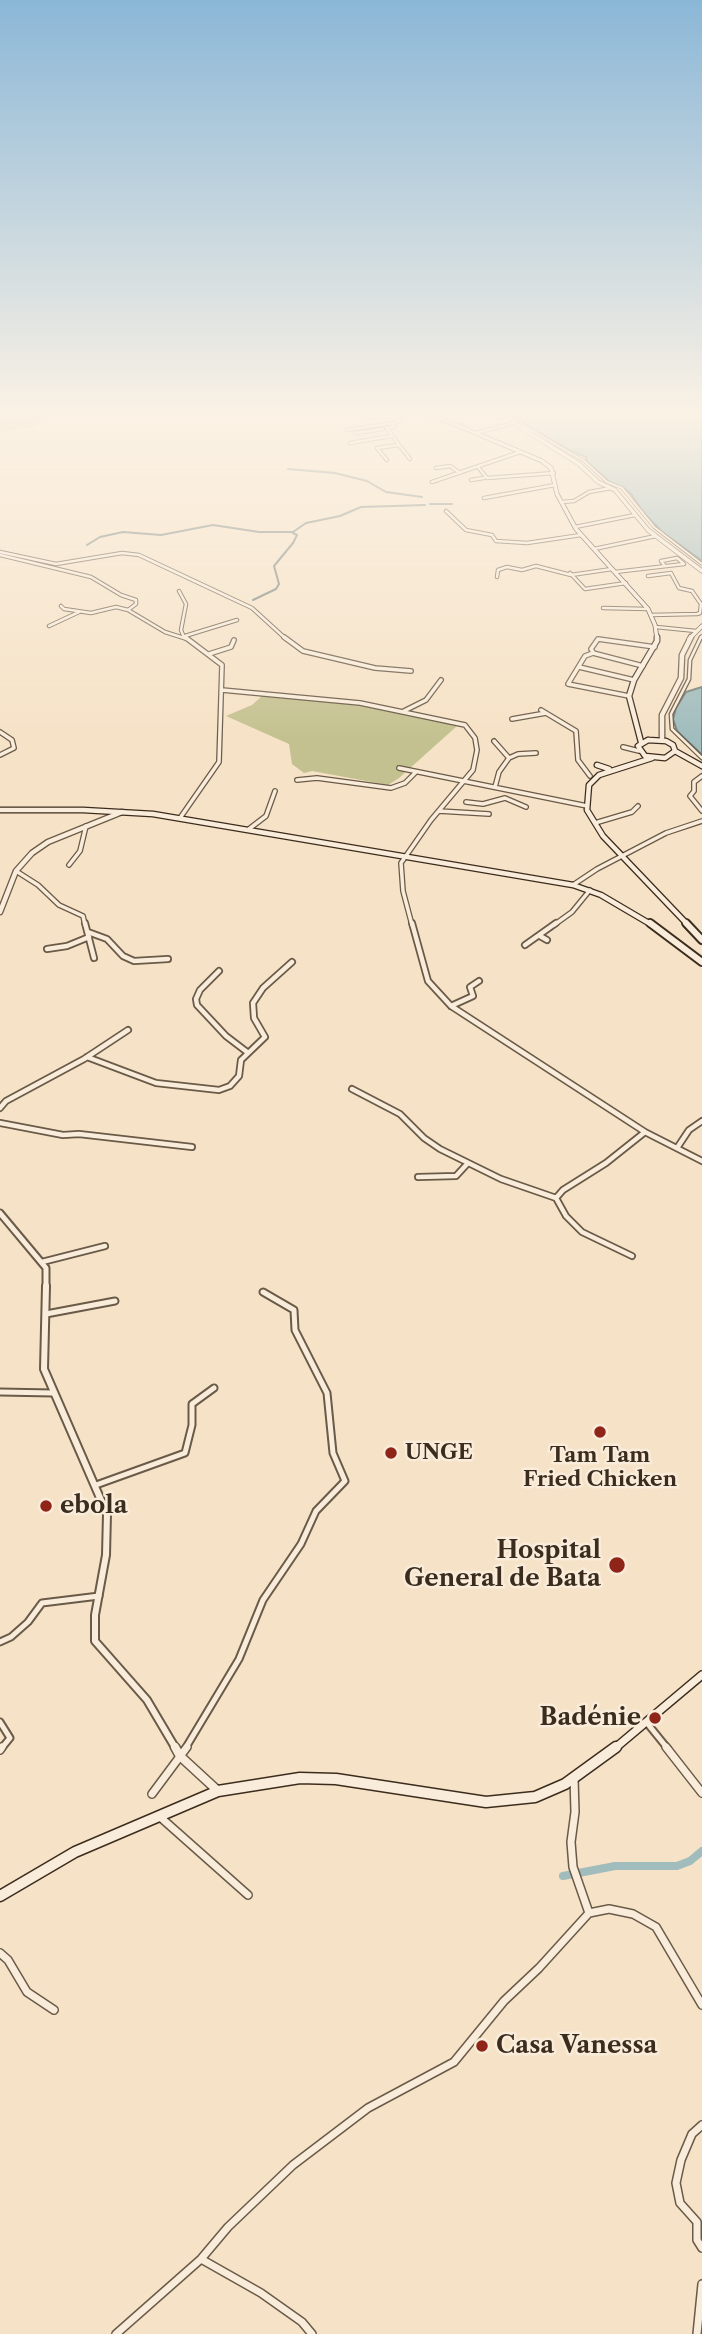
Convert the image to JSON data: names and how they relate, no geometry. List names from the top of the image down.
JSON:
{
  "places": [
    "Tam Tam Fried Chicken",
    "UNGE",
    "ebola",
    "Hospital General de Bata",
    "Badénie",
    "Casa Vanessa"
  ]
}
